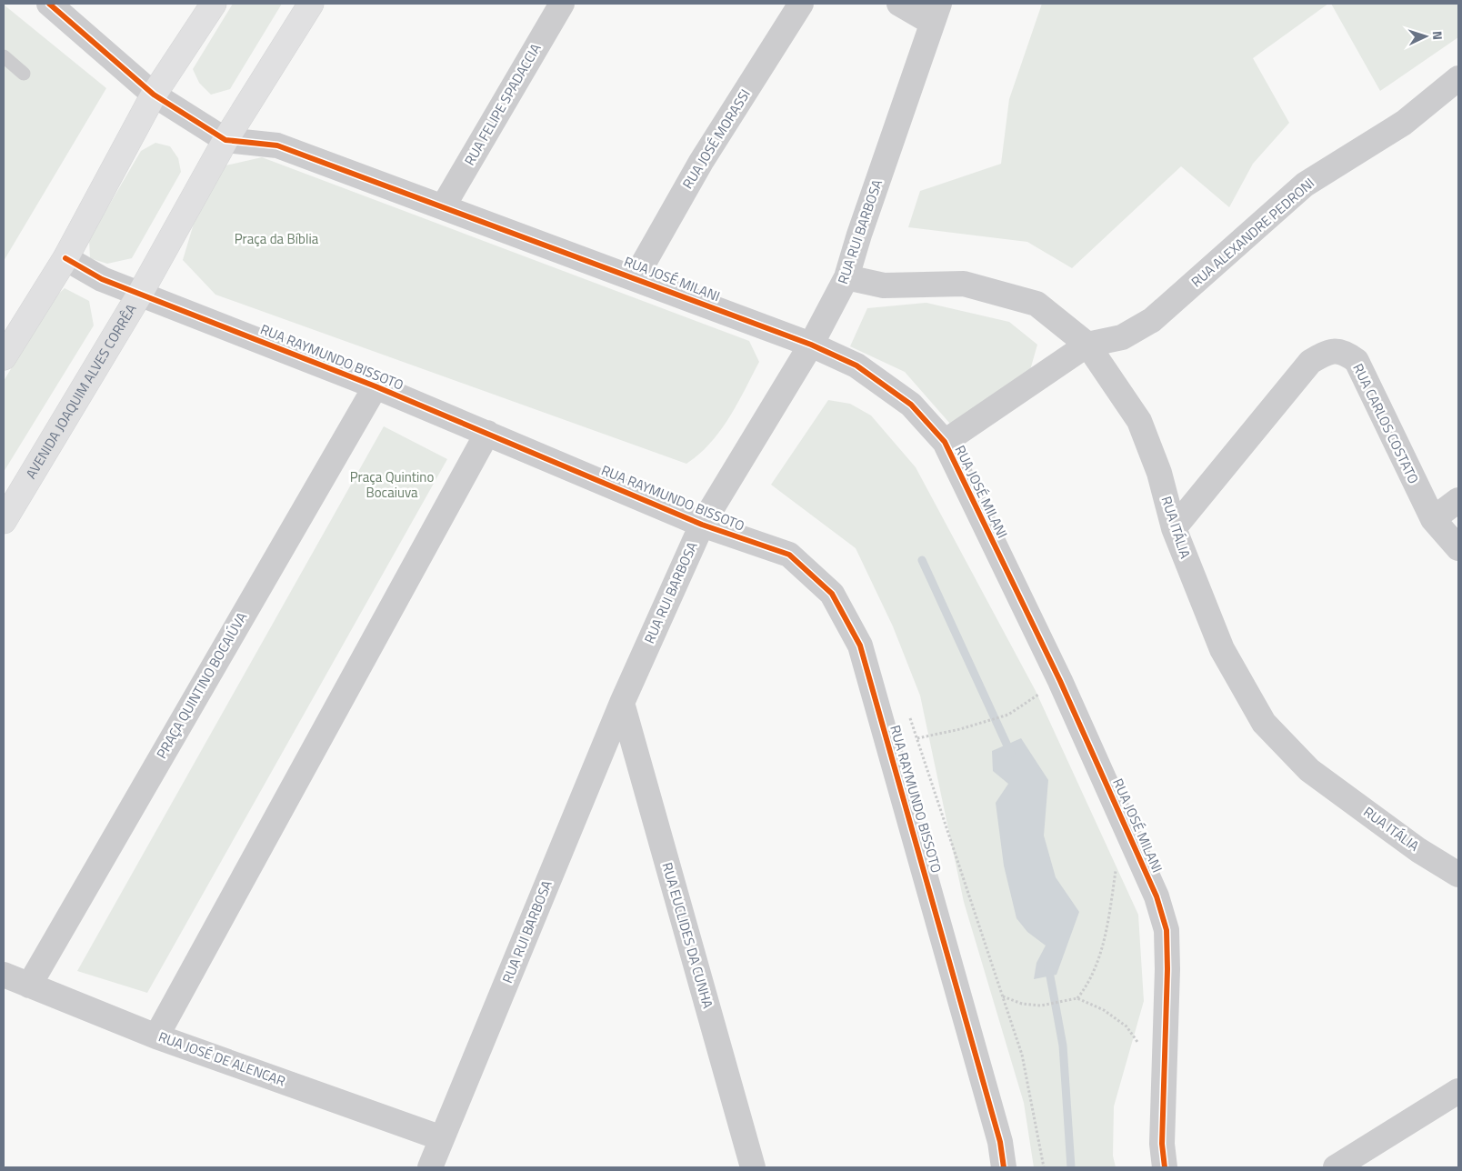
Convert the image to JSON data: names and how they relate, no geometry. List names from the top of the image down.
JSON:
{
  "streets": {
    "main road": ["AVENIDA JOAQUIM ALVES CORRÊA"],
    "street": [
      "RUA FELIPE SPADACCIA",
      "RUA JOSÉ MORASSI",
      "RUA RUI BARBOSA",
      "RUA ALEXANDRE PEDRONI",
      "RUA JOSÉ MILANI",
      "RUA RAYMUNDO BISSOTO",
      "RUA CARLOS COSTATO",
      "RUA ITÁLIA",
      "PRAÇA QUINTINO BOCAIÚVA",
      "RUA EUCLIDES DA CUNHA",
      "RUA JOSÉ DE ALENCAR"
    ]
  },
  "crossings": [
    ["RUA FELIPE SPADACCIA", "RUA JOSÉ MILANI"],
    ["RUA JOSÉ MORASSI", "RUA JOSÉ MILANI"],
    ["RUA RUI BARBOSA", "RUA JOSÉ MILANI"],
    ["RUA RUI BARBOSA", "RUA RAYMUNDO BISSOTO"],
    ["RUA RUI BARBOSA", "RUA ITÁLIA"],
    ["RUA RUI BARBOSA", "RUA EUCLIDES DA CUNHA"],
    ["RUA RUI BARBOSA", "RUA JOSÉ DE ALENCAR"],
    ["RUA ALEXANDRE PEDRONI", "RUA ITÁLIA"],
    ["RUA JOSÉ MILANI", "AVENIDA JOAQUIM ALVES CORRÊA"],
    ["RUA RAYMUNDO BISSOTO", "AVENIDA JOAQUIM ALVES CORRÊA"],
    ["RUA RAYMUNDO BISSOTO", "PRAÇA QUINTINO BOCAIÚVA"],
    ["RUA CARLOS COSTATO", "RUA ITÁLIA"],
    ["PRAÇA QUINTINO BOCAIÚVA", "RUA JOSÉ DE ALENCAR"]
  ],
  "parks": ["Praça da Bíblia", "Praça Quintino Bocaiuva"],
  "north": "right"
}
